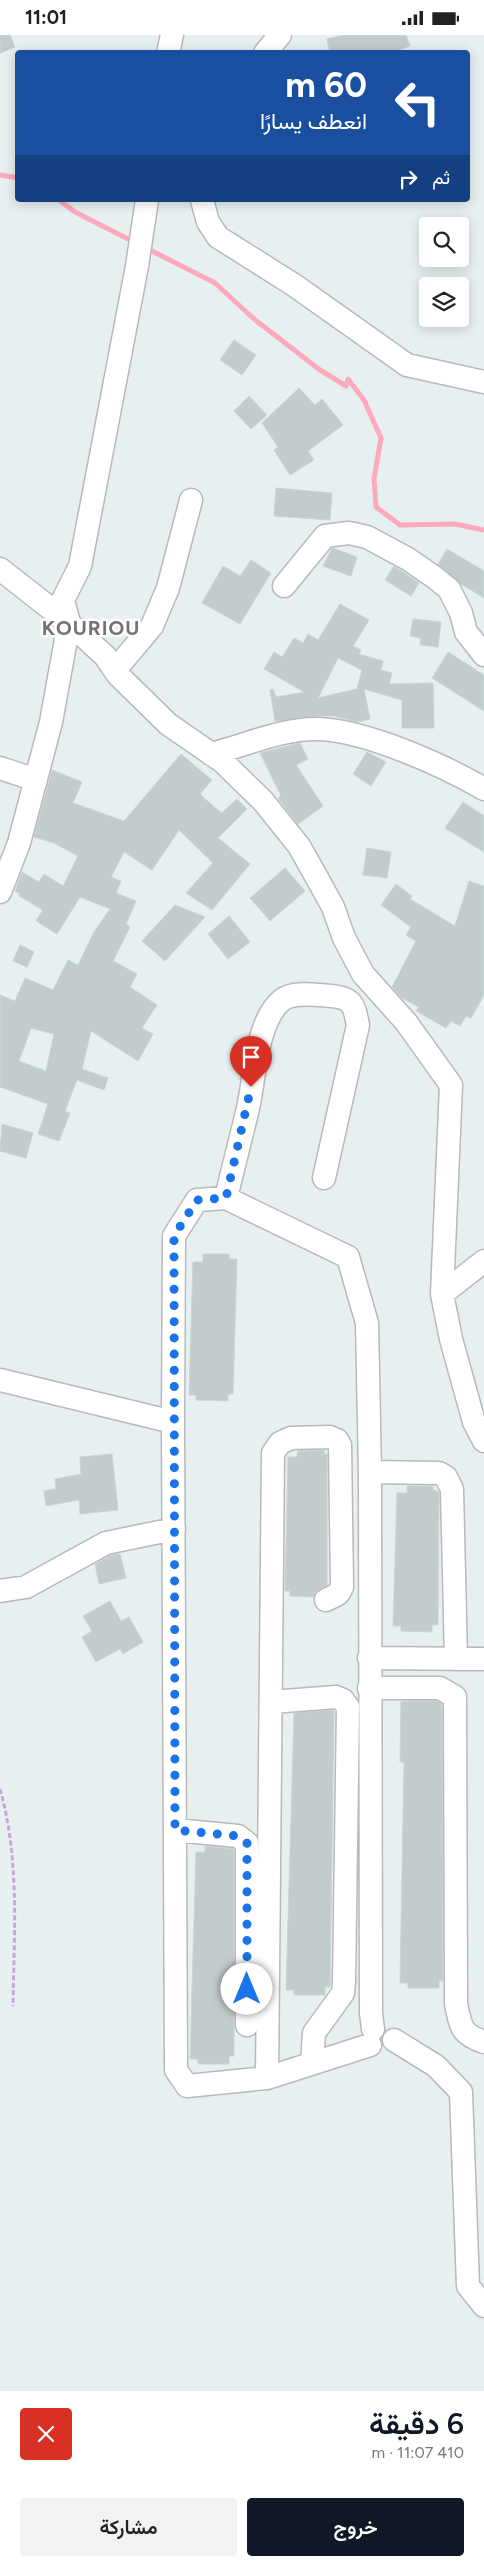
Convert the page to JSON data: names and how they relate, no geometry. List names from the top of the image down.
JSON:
{
  "districts": ["KOURIOU"],
  "page": {
    "status": "11:01",
    "turn": ["60 m", "انعطف يسارًا"],
    "then": "ثم",
    "heading": ["6 دقيقة", "410 m · 11:07"],
    "buttons": ["خروج", "مشاركة"]
  }
}
